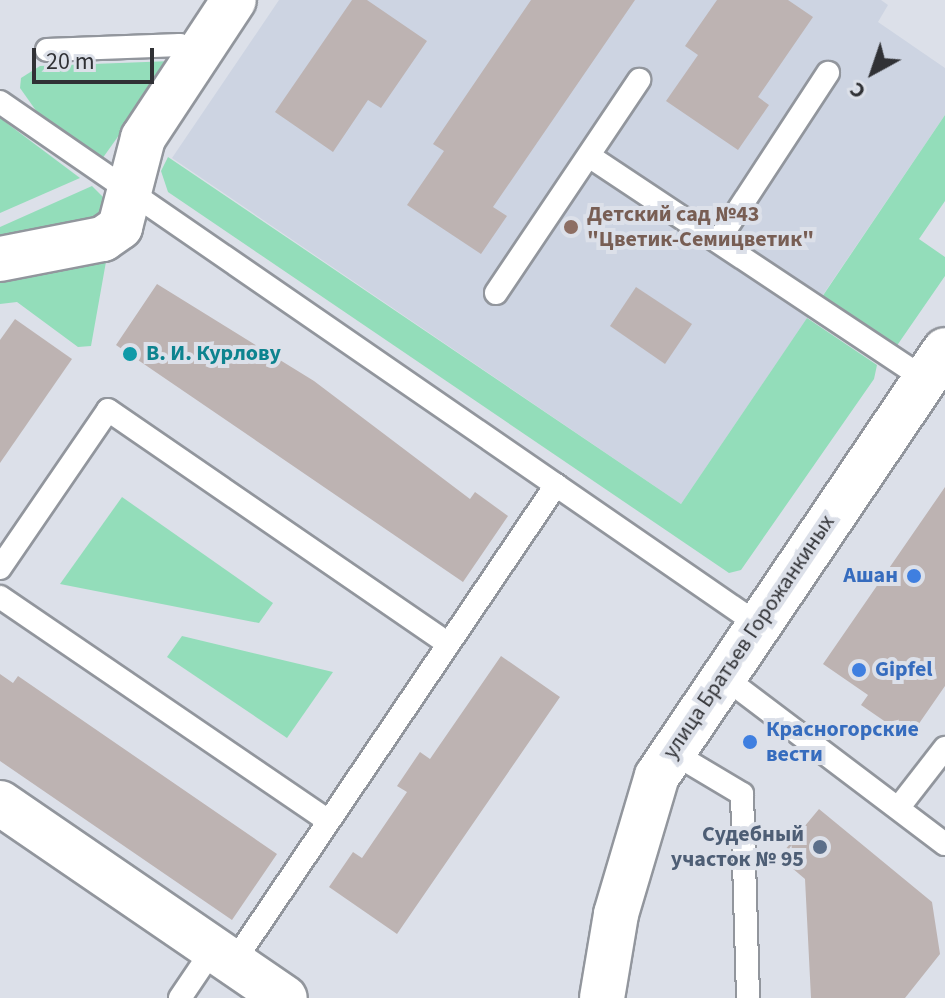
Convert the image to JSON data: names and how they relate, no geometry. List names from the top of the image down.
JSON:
{
  "streets": {
    "street": ["улица Братьев Горожанкиных"]
  },
  "places": [
    "Детский сад №43 \"Цветик-Семицветик\"",
    "В. И. Курлову",
    "Ашан",
    "Gipfel",
    "Красногорские вести",
    "Судебный участок № 95"
  ],
  "scale_bar": "20 m",
  "north": "bottom left"
}
